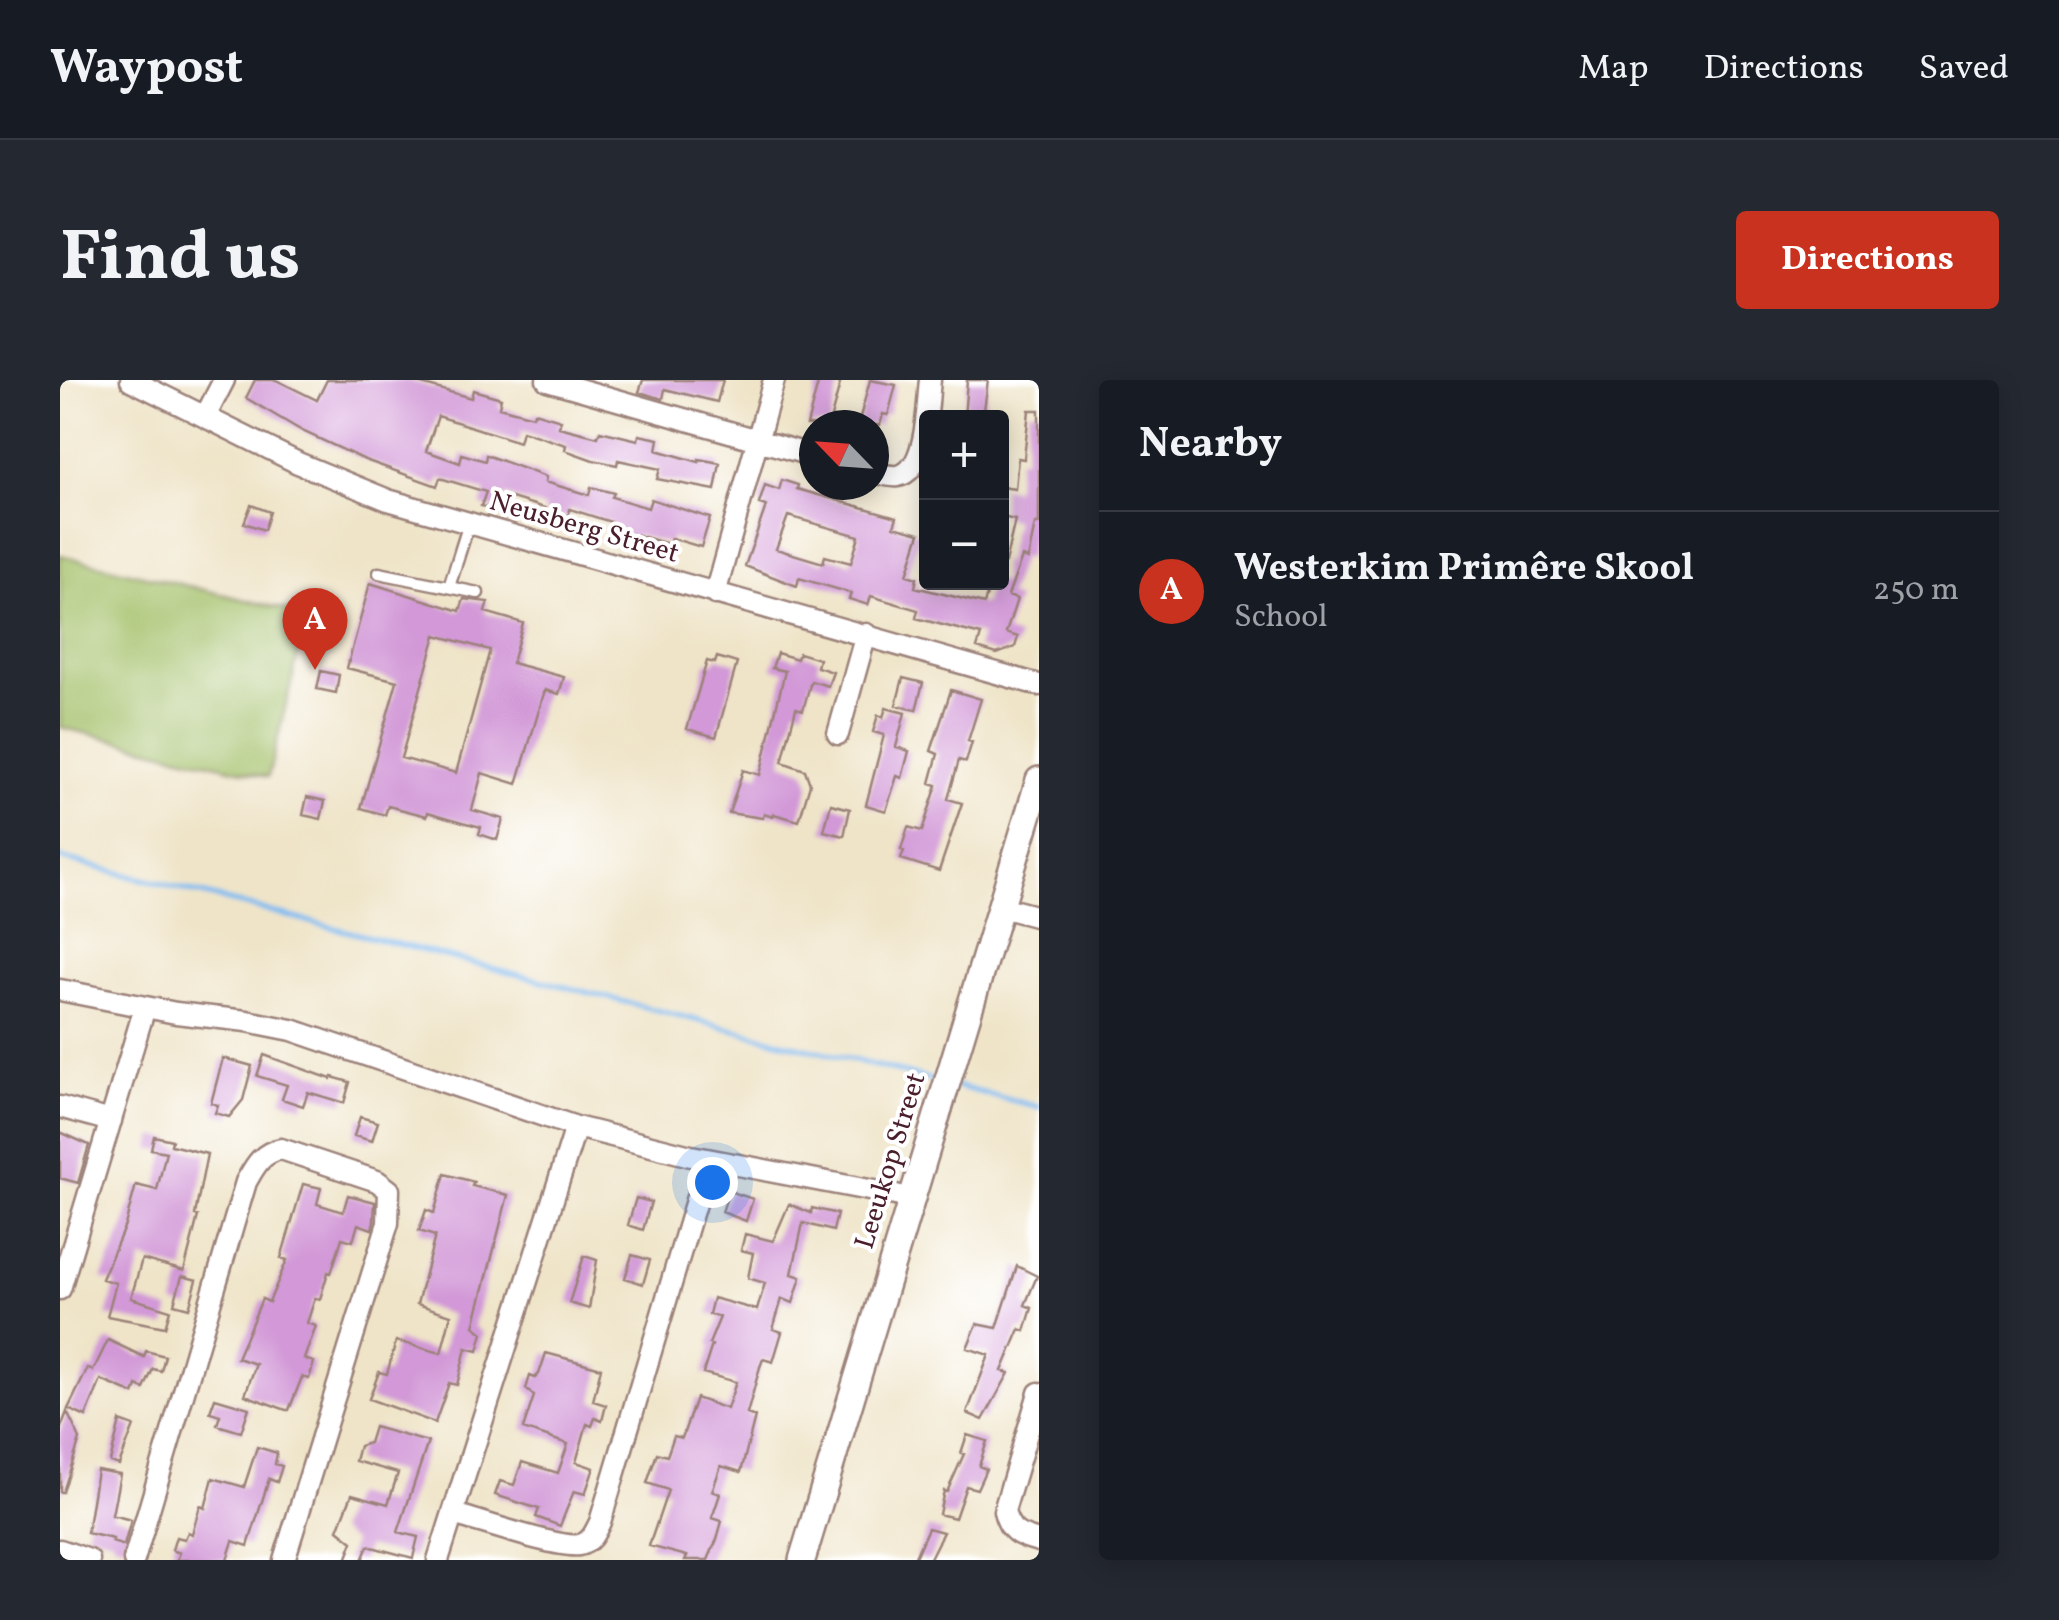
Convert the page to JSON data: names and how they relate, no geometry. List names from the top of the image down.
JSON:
{
  "streets": {
    "street": ["Neusberg Street", "Leeukop Street"]
  },
  "north": "top left",
  "page": {
    "header": "Waypost",
    "nav": ["Map", "Directions", "Saved"],
    "title": "Find us",
    "buttons": "Directions",
    "heading": "Nearby",
    "map_buttons": ["+", "−"],
    "list": [
      {
        "mark": "A",
        "name": "Westerkim Primêre Skool",
        "note": "School",
        "value": "250 m"
      }
    ],
    "pins": "A"
  }
}
